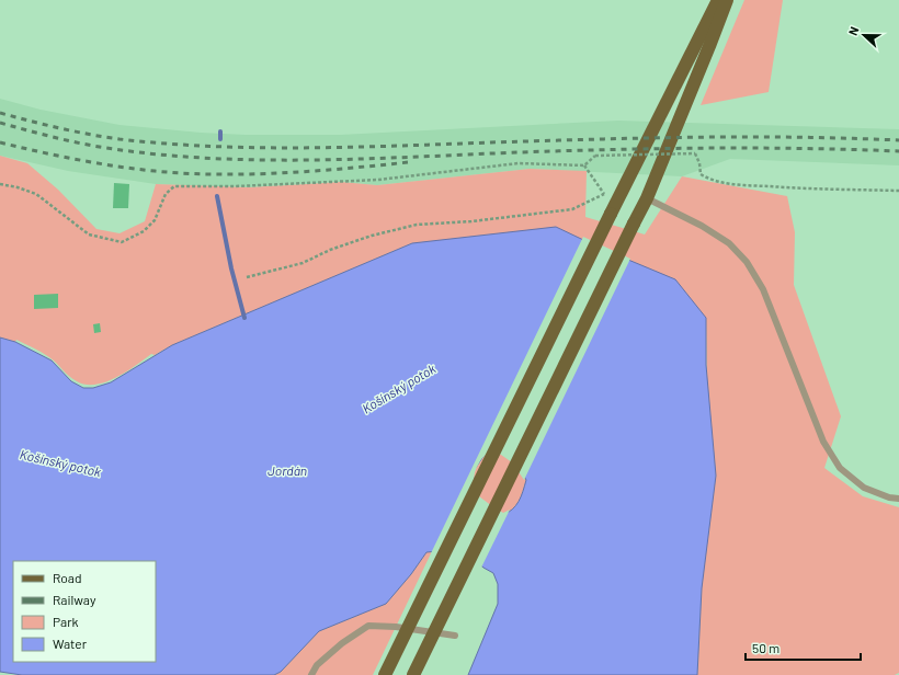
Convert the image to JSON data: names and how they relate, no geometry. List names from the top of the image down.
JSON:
{
  "water": ["Košínský potok", "Jordán"],
  "legend": [
    "Road",
    "Railway",
    "Park",
    "Water"
  ],
  "scale_bar": "50 m",
  "north": "left"
}
